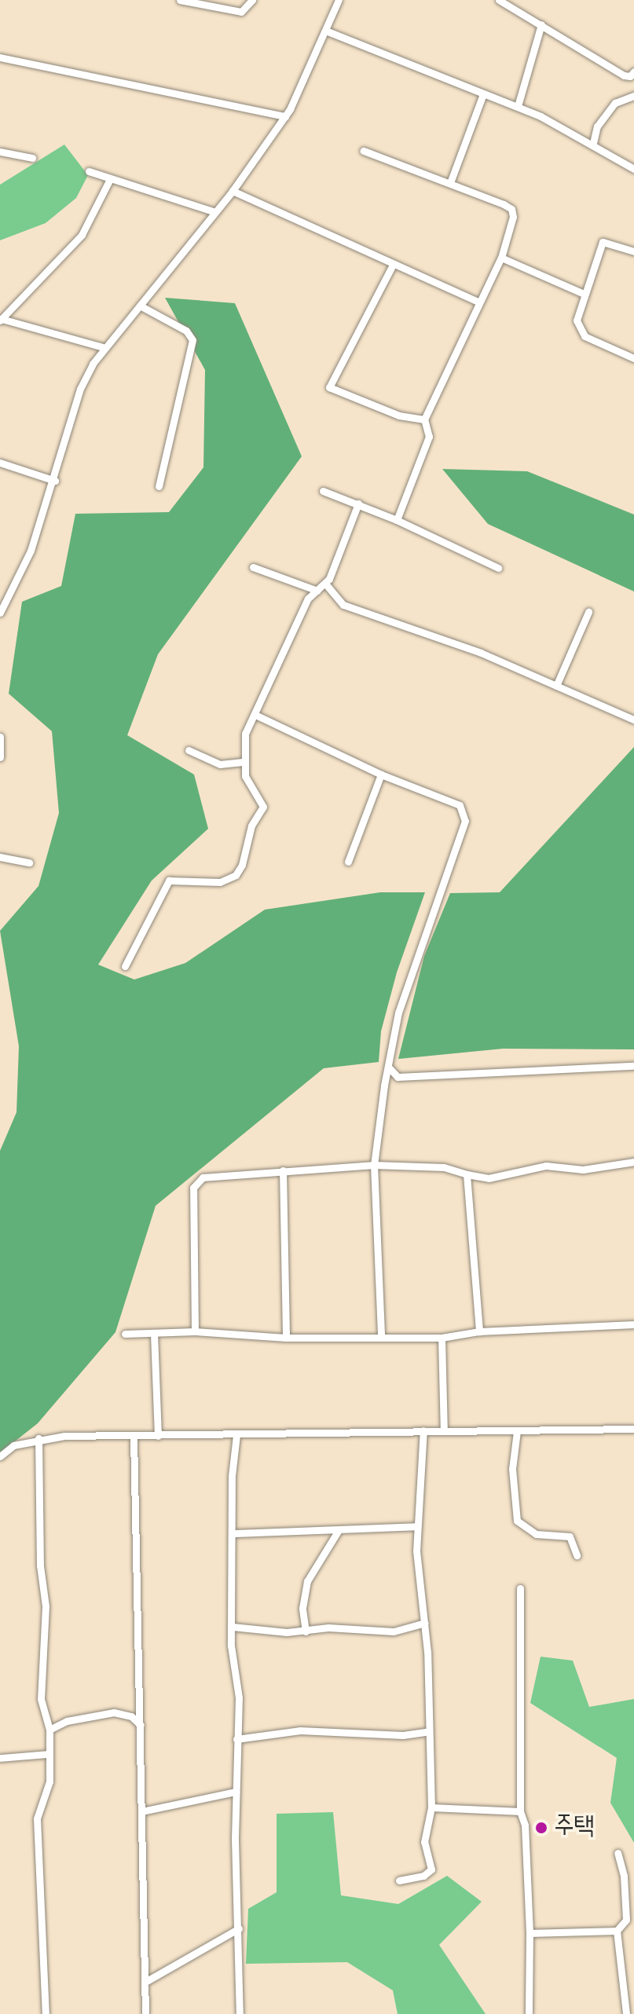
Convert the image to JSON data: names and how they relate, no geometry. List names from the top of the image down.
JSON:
{
  "places": ["주택"]
}
